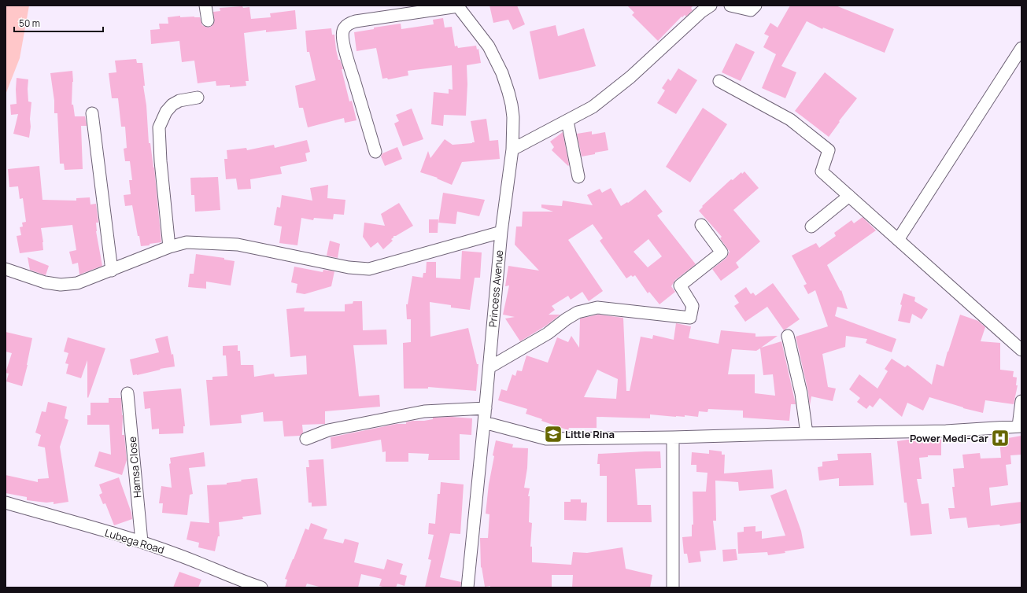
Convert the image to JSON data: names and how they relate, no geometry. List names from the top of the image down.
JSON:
{
  "streets": {
    "street": ["Princess Avenue", "Hamsa Close", "Lubega Road"]
  },
  "crossings": [
    ["Hamsa Close", "Lubega Road"]
  ],
  "places": {
    "school or university": ["Little Rina"],
    "hospital": ["Power Medi-Car"]
  },
  "scale_bar": "50 m"
}
